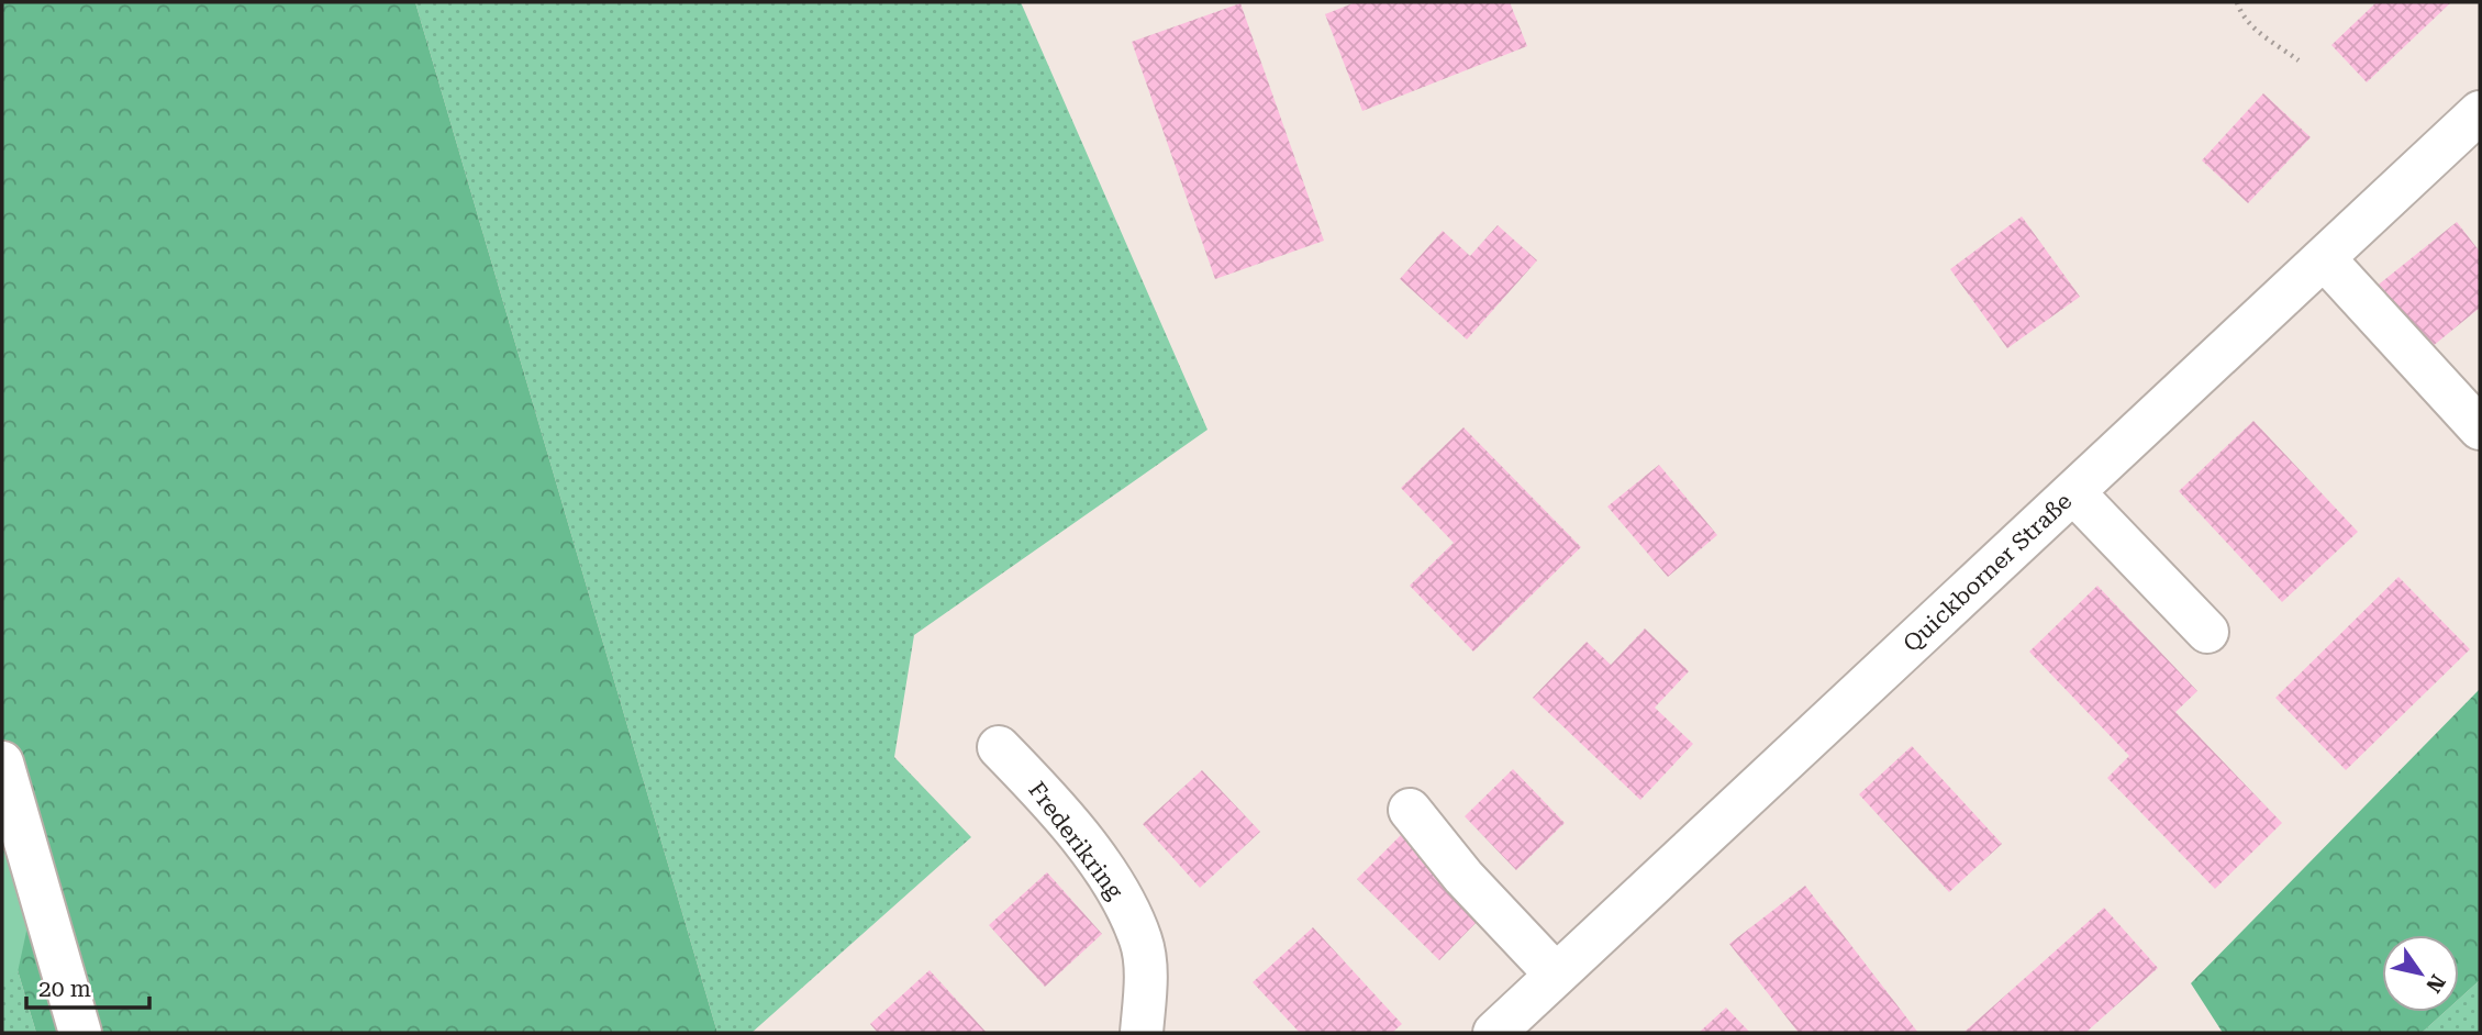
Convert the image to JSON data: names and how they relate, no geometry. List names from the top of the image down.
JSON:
{
  "streets": {
    "street": ["Quickborner Straße", "Frederikring"]
  },
  "scale_bar": "20 m",
  "north": "bottom right"
}
